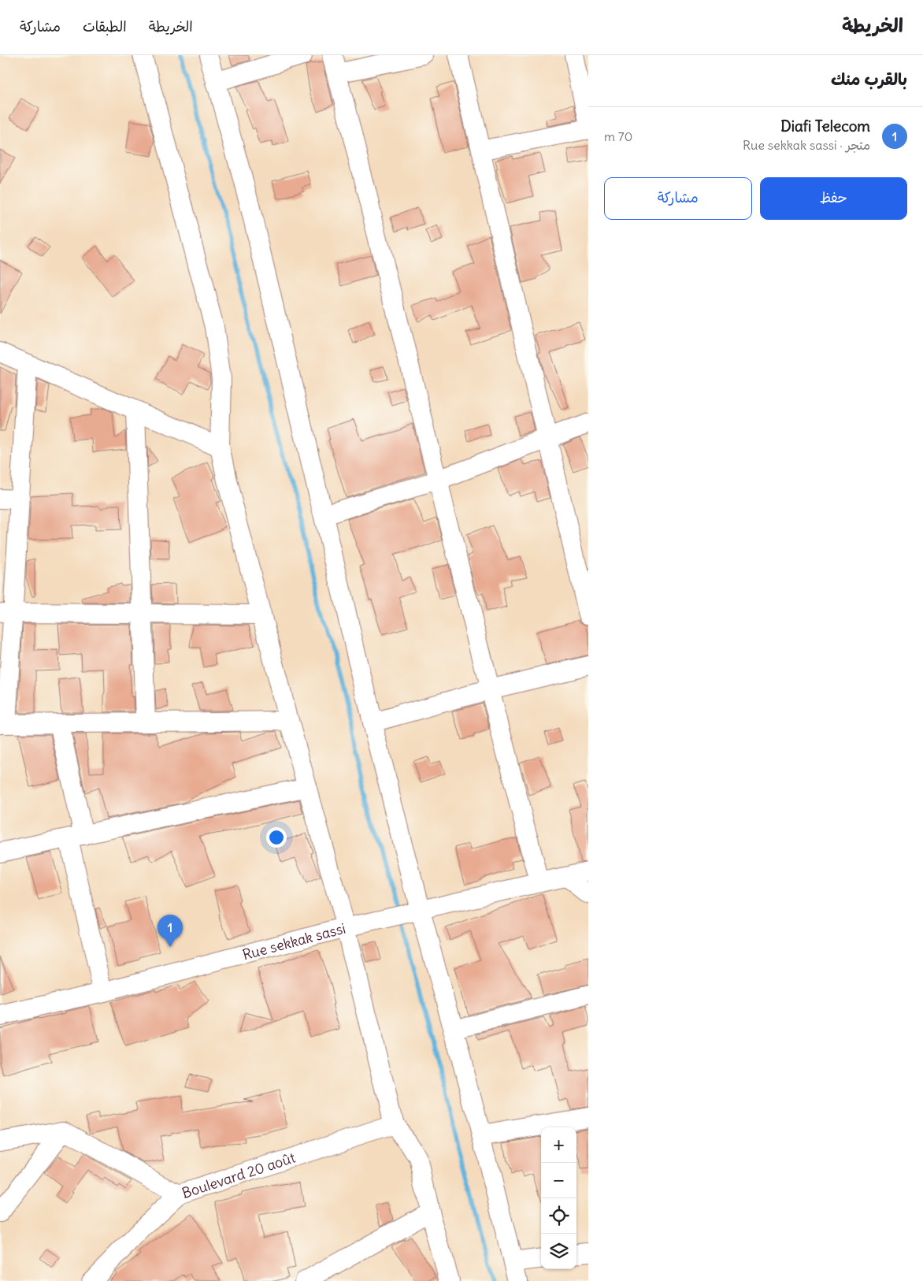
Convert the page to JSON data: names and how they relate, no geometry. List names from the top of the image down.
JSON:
{
  "streets": {
    "street": ["Rue sekkak sassi", "Boulevard 20 août"]
  },
  "page": {
    "header": "الخريطة",
    "nav": ["الخريطة", "الطبقات", "مشاركة"],
    "heading": "بالقرب منك",
    "list": [
      {
        "mark": "1",
        "name": "Diafi Telecom",
        "note": "متجر · Rue sekkak sassi",
        "value": "70 m"
      }
    ],
    "buttons": ["حفظ", "مشاركة"],
    "pins": "1",
    "map_buttons": ["+", "−"]
  }
}
